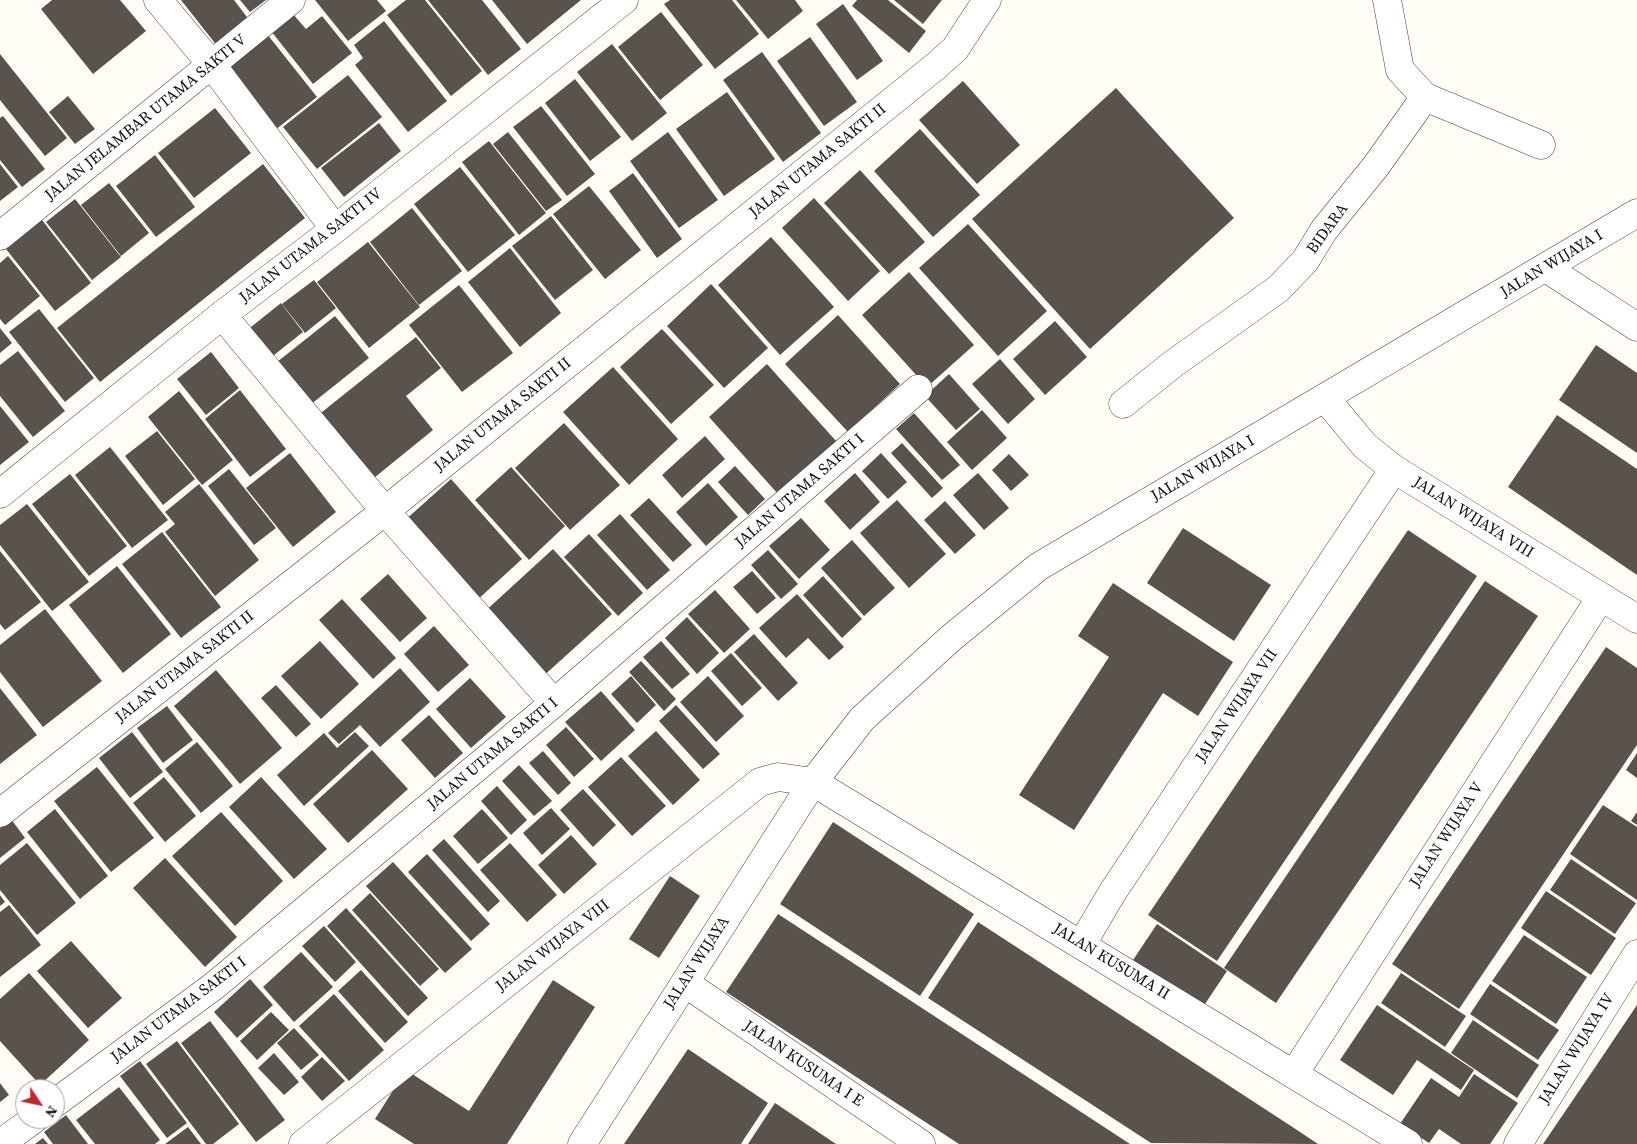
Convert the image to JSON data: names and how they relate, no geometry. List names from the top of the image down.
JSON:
{
  "streets": {
    "street": [
      "JALAN JELAMBAR UTAMA SAKTI V",
      "JALAN UTAMA SAKTI II",
      "BIDARA",
      "JALAN UTAMA SAKTI IV",
      "JALAN WIJAYA I",
      "JALAN UTAMA SAKTI I",
      "JALAN WIJAYA VIII",
      "JALAN WIJAYA VII",
      "JALAN WIJAYA V",
      "JALAN KUSUMA II",
      "JALAN WIJAYA",
      "JALAN WIJAYA IV",
      "JALAN KUSUMA I E"
    ]
  },
  "crossings": [
    ["JALAN WIJAYA I", "JALAN WIJAYA VIII"],
    ["JALAN WIJAYA I", "JALAN KUSUMA II"],
    ["JALAN WIJAYA I", "JALAN WIJAYA"],
    ["JALAN WIJAYA VIII", "JALAN WIJAYA VII"],
    ["JALAN WIJAYA VIII", "JALAN WIJAYA V"],
    ["JALAN WIJAYA VIII", "JALAN KUSUMA II"],
    ["JALAN WIJAYA VIII", "JALAN WIJAYA"],
    ["JALAN WIJAYA VII", "JALAN KUSUMA II"],
    ["JALAN WIJAYA V", "JALAN KUSUMA II"],
    ["JALAN KUSUMA II", "JALAN WIJAYA"],
    ["JALAN WIJAYA", "JALAN KUSUMA I E"]
  ],
  "north": "bottom right"
}
